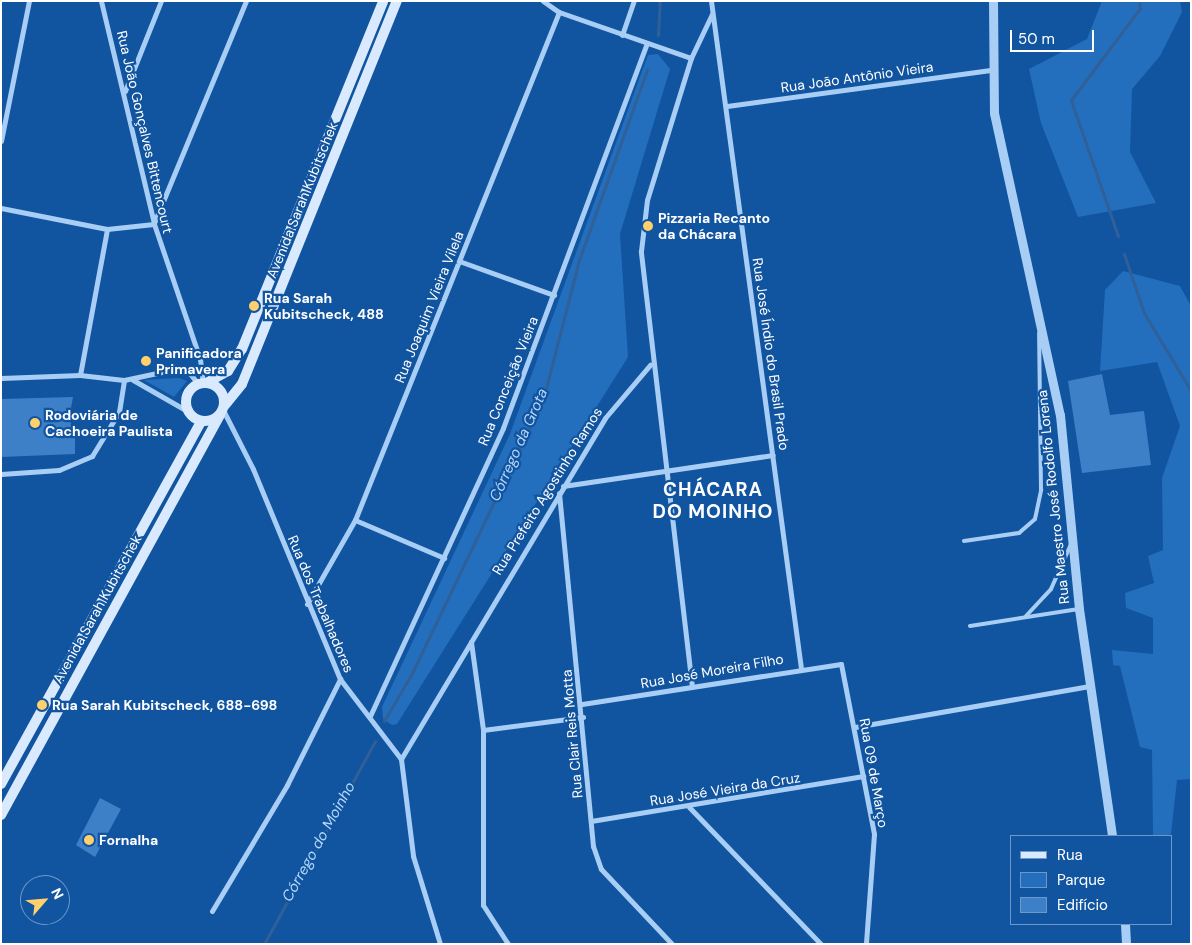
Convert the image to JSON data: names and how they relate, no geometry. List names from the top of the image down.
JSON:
{
  "streets": {
    "main road": ["Avenida Sarah Kubitschek"],
    "street": [
      "Rua João Antônio Vieira",
      "Rua João Gonçalves Bittencourt",
      "Rua Joaquim Vieira Vilela",
      "Rua José Índio do Brasil Prado",
      "Rua Conceição Vieira",
      "Rua Prefeito Agostinho Ramos",
      "Rua Maestro José Rodolfo Lorena",
      "Rua dos Trabalhadores",
      "Rua José Moreira Filho",
      "Rua Clair Reis Motta",
      "Rua 09 de Março",
      "Rua José Vieira da Cruz"
    ]
  },
  "crossings": [
    ["Rua João Antônio Vieira", "Rua José Índio do Brasil Prado"],
    ["Rua João Antônio Vieira", "Rua Maestro José Rodolfo Lorena"],
    ["Rua João Gonçalves Bittencourt", "Avenida Sarah Kubitschek"],
    ["Rua João Gonçalves Bittencourt", "Rua dos Trabalhadores"],
    ["Avenida Sarah Kubitschek", "Rua dos Trabalhadores"],
    ["Rua Joaquim Vieira Vilela", "Rua dos Trabalhadores"],
    ["Rua José Índio do Brasil Prado", "Rua José Moreira Filho"],
    ["Rua Conceição Vieira", "Rua dos Trabalhadores"],
    ["Rua Prefeito Agostinho Ramos", "Rua dos Trabalhadores"],
    ["Rua Prefeito Agostinho Ramos", "Rua Clair Reis Motta"],
    ["Rua José Moreira Filho", "Rua Clair Reis Motta"],
    ["Rua José Moreira Filho", "Rua 09 de Março"],
    ["Rua Clair Reis Motta", "Rua José Vieira da Cruz"],
    ["Rua 09 de Março", "Rua José Vieira da Cruz"]
  ],
  "districts": ["CHÁCARA DO MOINHO"],
  "water": ["Córrego da Grota", "Córrego do Moinho"],
  "places": [
    "Pizzaria Recanto da Chácara",
    "Rua Sarah Kubitscheck, 488",
    "Panificadora Primavera",
    "Rodoviária de Cachoeira Paulista",
    "Rua Sarah Kubitscheck, 688-698",
    "Fornalha"
  ],
  "legend": ["Rua", "Parque", "Edifício"],
  "scale_bar": "50 m",
  "north": "top right"
}
